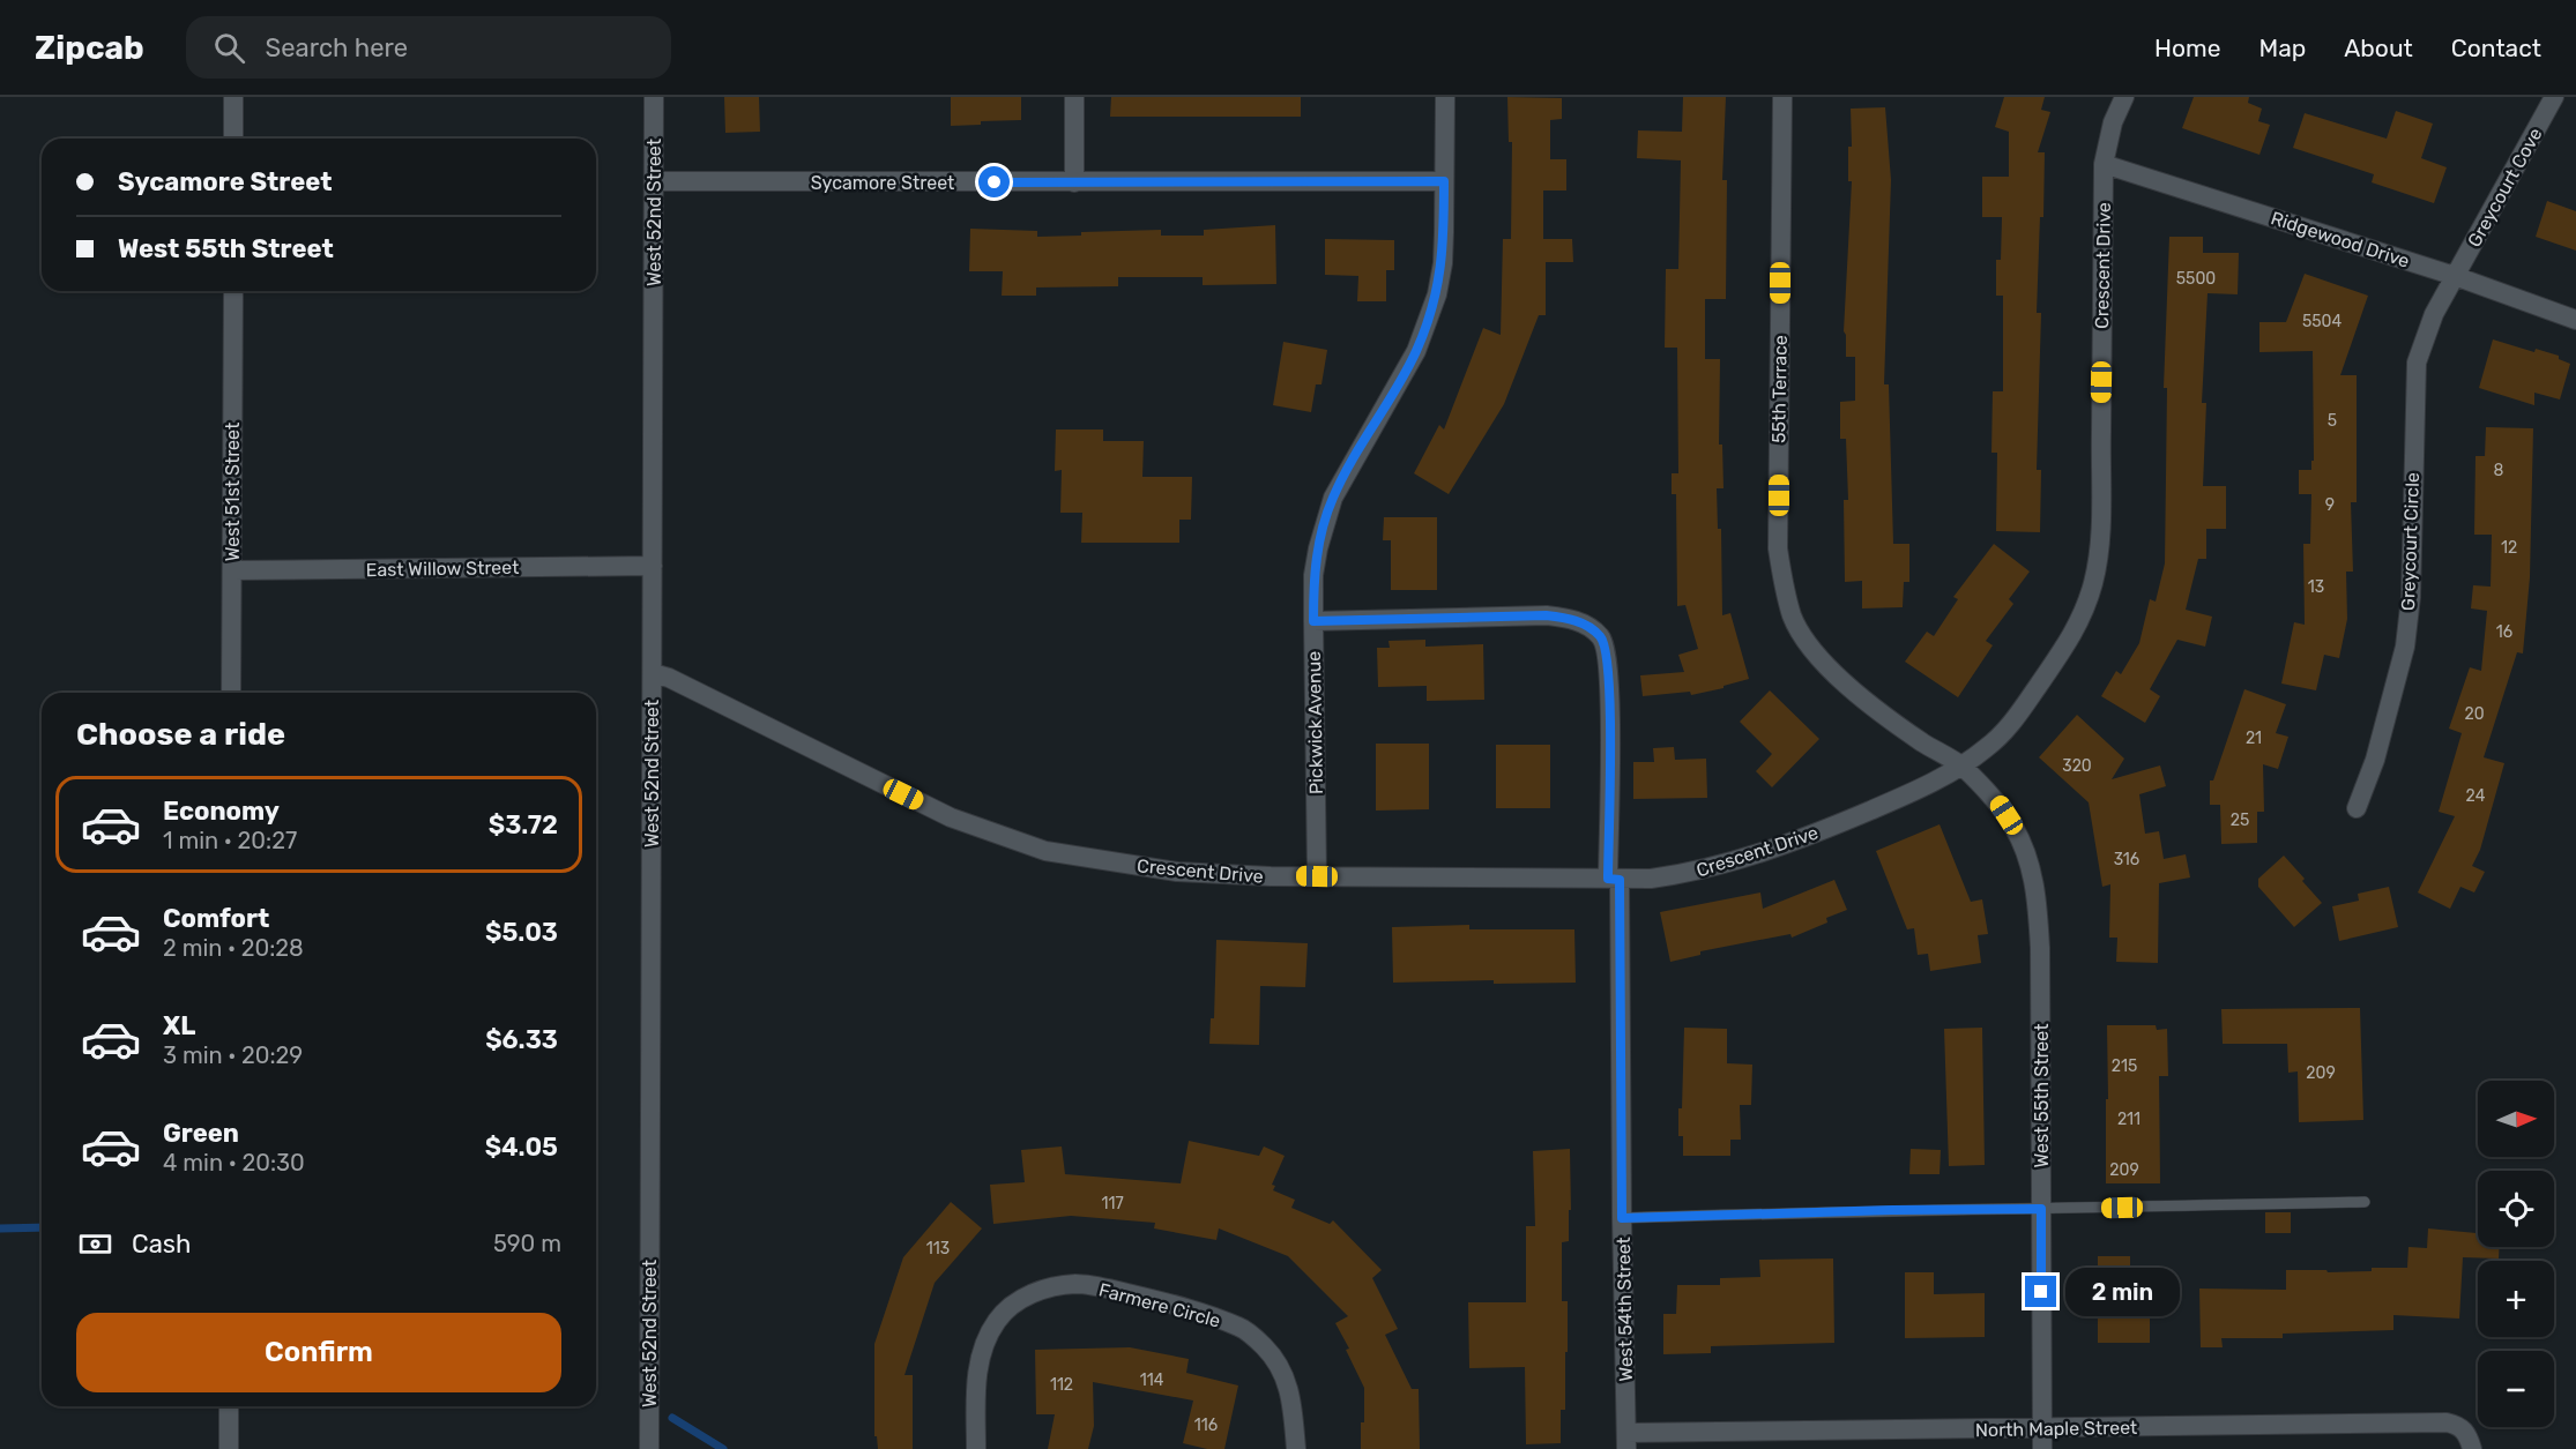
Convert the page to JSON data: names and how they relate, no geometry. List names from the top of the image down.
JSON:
{
  "streets": {
    "street": [
      "Sycamore Street",
      "Greycourt Cove",
      "West 52nd Street",
      "Ridgewood Drive",
      "Crescent Drive",
      "55th Terrace",
      "West 51st Street",
      "Greycourt Circle",
      "East Willow Street",
      "Pickwick Avenue",
      "West 55th Street",
      "Farmere Circle",
      "West 54th Street",
      "North Maple Street"
    ]
  },
  "crossings": [
    ["Sycamore Street", "West 52nd Street"],
    ["Sycamore Street", "Pickwick Avenue"],
    ["Greycourt Cove", "Ridgewood Drive"],
    ["Greycourt Cove", "Greycourt Circle"],
    ["West 52nd Street", "Crescent Drive"],
    ["West 52nd Street", "East Willow Street"],
    ["Ridgewood Drive", "Crescent Drive"],
    ["Ridgewood Drive", "Greycourt Circle"],
    ["Crescent Drive", "55th Terrace"],
    ["Crescent Drive", "Pickwick Avenue"],
    ["Crescent Drive", "West 55th Street"],
    ["Crescent Drive", "West 54th Street"],
    ["55th Terrace", "West 55th Street"],
    ["West 51st Street", "East Willow Street"],
    ["Pickwick Avenue", "West 54th Street"],
    ["West 55th Street", "North Maple Street"],
    ["West 54th Street", "North Maple Street"]
  ],
  "house_numbers": [
    "5500",
    "5504",
    "5",
    "8",
    "9",
    "12",
    "13",
    "16",
    "20",
    "21",
    "320",
    "24",
    "25",
    "316",
    "215",
    "209",
    "211",
    "209",
    "117",
    "113",
    "114",
    "112",
    "116"
  ],
  "north": "right",
  "page": {
    "header": "Zipcab",
    "search": "Search here",
    "nav": [
      "Home",
      "Map",
      "About",
      "Contact"
    ],
    "banner": ["Sycamore Street", "West 55th Street"],
    "heading": "Choose a ride",
    "list": [
      {
        "name": "Economy",
        "note": "1 min · 20:27",
        "value": "$3.72"
      },
      {
        "name": "Comfort",
        "note": "2 min · 20:28",
        "value": "$5.03"
      },
      {
        "name": "XL",
        "note": "3 min · 20:29",
        "value": "$6.33"
      },
      {
        "name": "Green",
        "note": "4 min · 20:30",
        "value": "$4.05"
      }
    ],
    "map_buttons": ["+", "−"],
    "pay": ["Cash", "590 m"],
    "bubble": "2 min",
    "buttons": "Confirm"
  }
}
